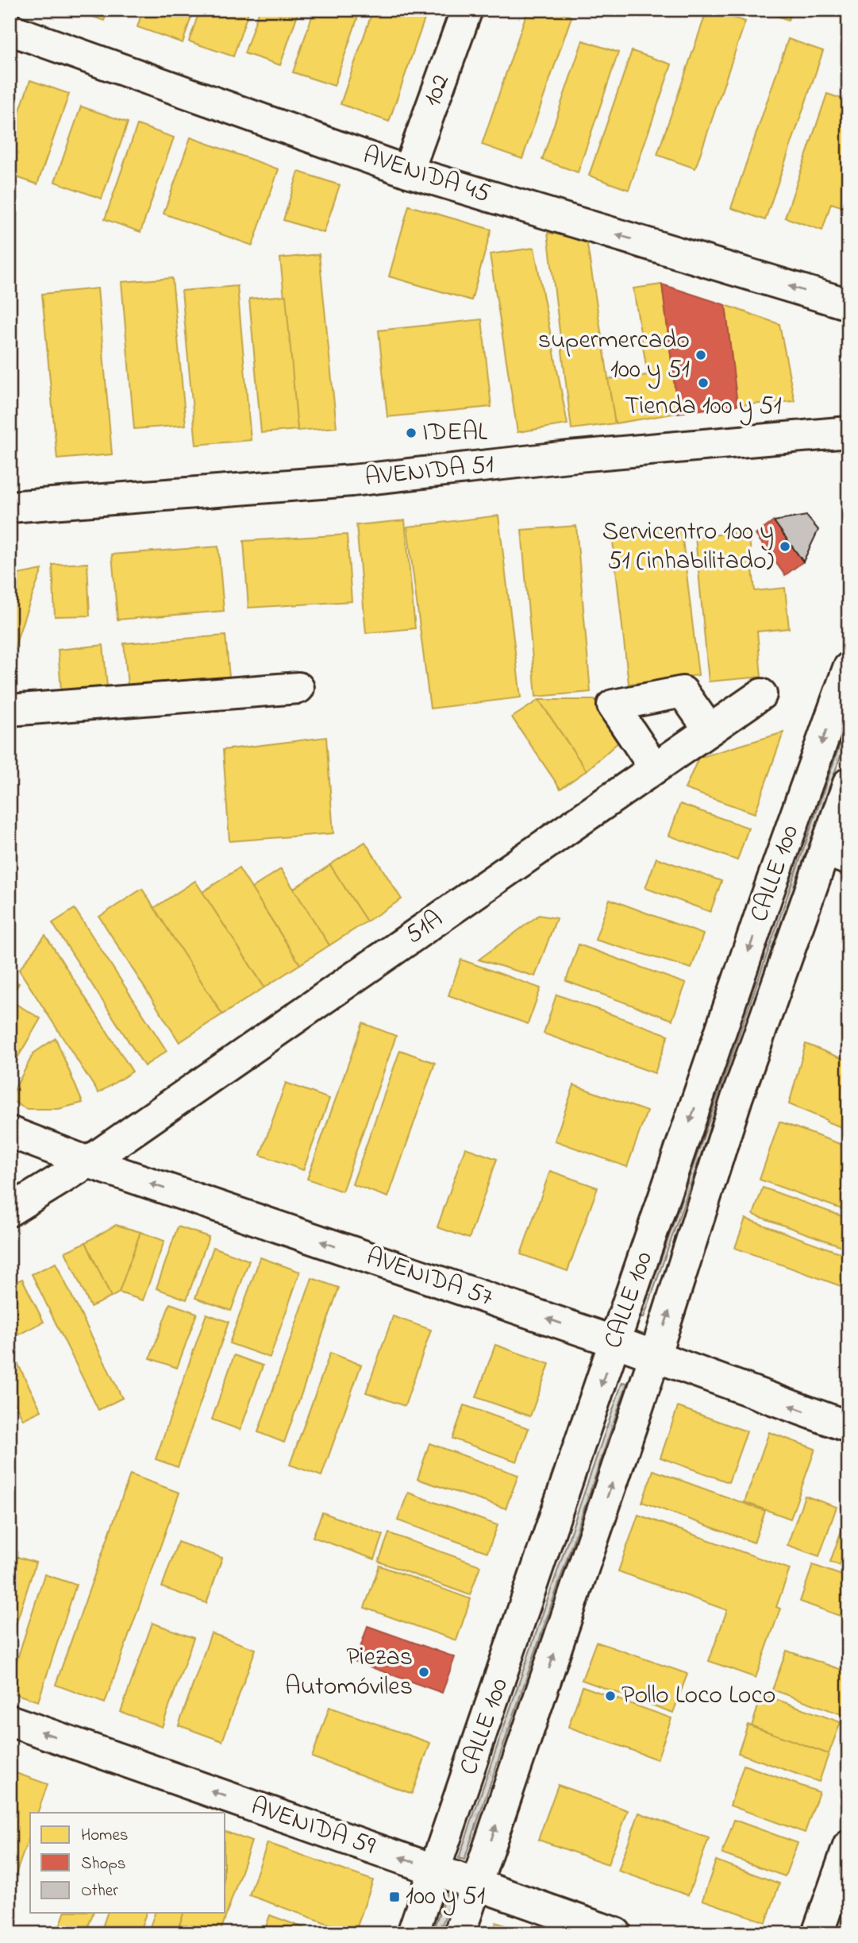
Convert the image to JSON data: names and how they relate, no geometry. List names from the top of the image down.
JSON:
{
  "streets": {
    "street": [
      "102",
      "AVENIDA 45",
      "AVENIDA 51",
      "CALLE 100",
      "51A",
      "AVENIDA 57",
      "AVENIDA 59"
    ]
  },
  "crossings": [
    ["102", "AVENIDA 45"],
    ["CALLE 100", "AVENIDA 57"],
    ["CALLE 100", "AVENIDA 59"],
    ["51A", "AVENIDA 57"]
  ],
  "one_way": ["AVENIDA 45", "AVENIDA 57", "AVENIDA 59"],
  "places": {
    "other": [
      "supermercado 100 y 51",
      "Tienda 100 y 51",
      "IDEAL",
      "Servicentro 100 y 51 (inhabilitado)",
      "Piezas Automóviles",
      "Pollo Loco Loco"
    ],
    "transit": ["100 y 51"]
  },
  "legend": ["Homes", "Shops", "Other"]
}
